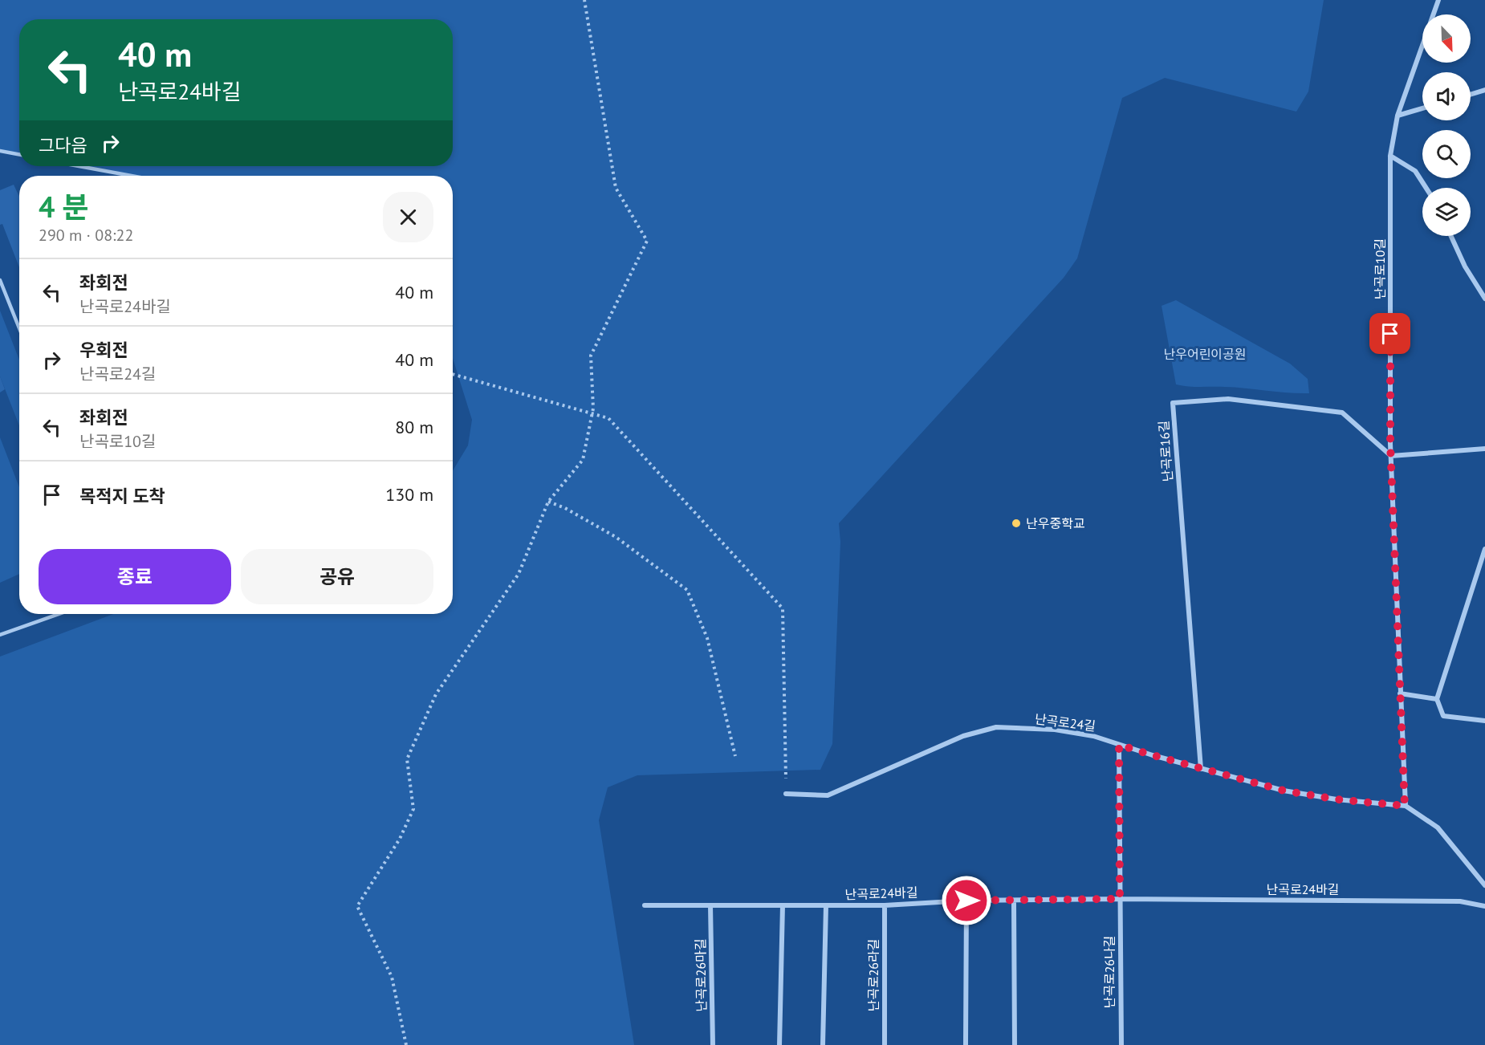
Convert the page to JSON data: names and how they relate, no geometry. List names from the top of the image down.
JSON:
{
  "streets": {
    "street": [
      "난곡로10길",
      "난곡로16길",
      "난곡로24길",
      "난곡로24바길",
      "난곡로26나길",
      "난곡로26마길",
      "난곡로26라길"
    ]
  },
  "crossings": [
    ["난곡로10길", "난곡로16길"],
    ["난곡로10길", "난곡로24길"],
    ["난곡로16길", "난곡로24길"],
    ["난곡로24바길", "난곡로26나길"],
    ["난곡로24바길", "난곡로26마길"],
    ["난곡로24바길", "난곡로26라길"]
  ],
  "parks": ["난우어린이공원"],
  "places": ["난우중학교"],
  "north": "bottom right",
  "page": {
    "turn": ["40 m", "난곡로24바길"],
    "then": "그다음",
    "heading": ["4 분", "290 m · 08:22"],
    "list": [
      {
        "name": "좌회전",
        "note": "난곡로24바길",
        "value": "40 m"
      },
      {
        "name": "우회전",
        "note": "난곡로24길",
        "value": "40 m"
      },
      {
        "name": "좌회전",
        "note": "난곡로10길",
        "value": "80 m"
      },
      {
        "name": "목적지 도착",
        "value": "130 m"
      }
    ],
    "buttons": ["종료", "공유"]
  }
}
